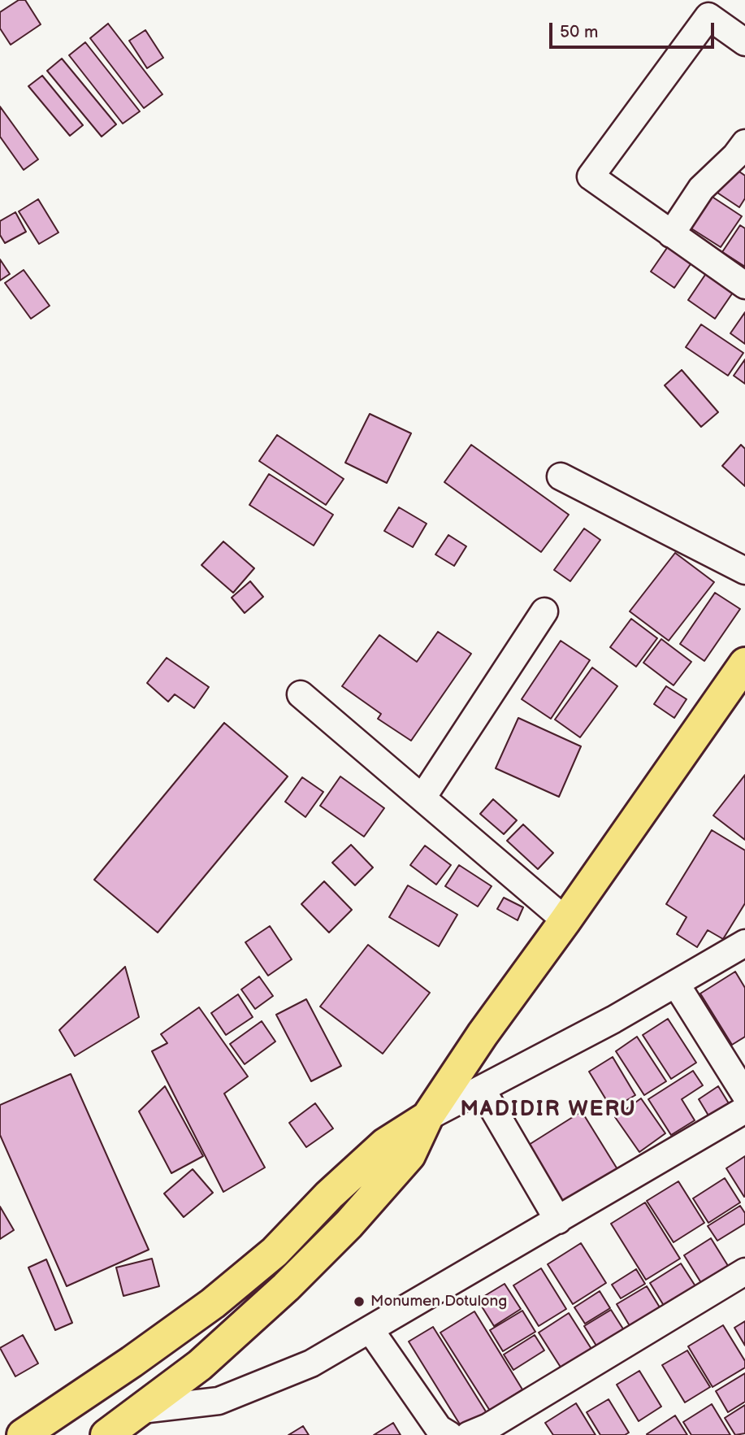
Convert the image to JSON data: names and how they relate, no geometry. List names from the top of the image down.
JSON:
{
  "districts": ["MADIDIR WERU"],
  "places": ["Monumen Dotulong"],
  "scale_bar": "50 m"
}
